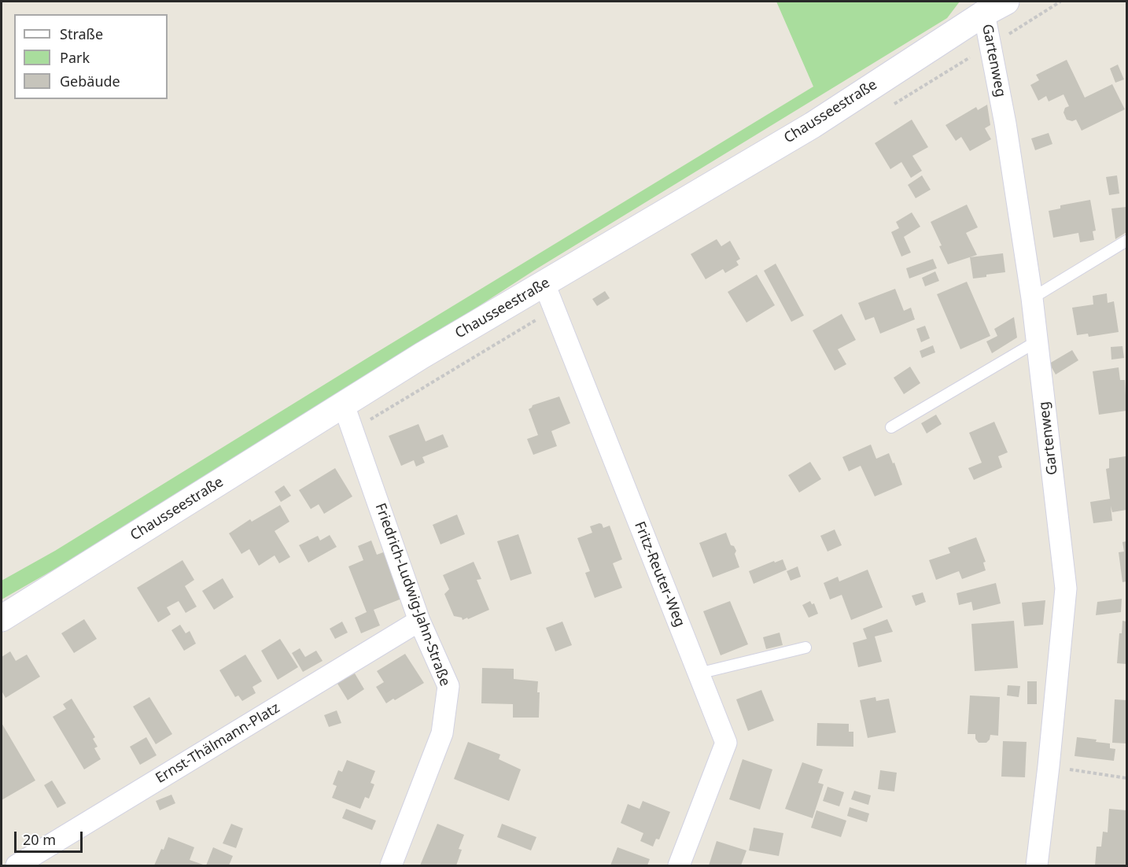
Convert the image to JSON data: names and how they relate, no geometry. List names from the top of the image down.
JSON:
{
  "streets": {
    "main road": ["Chausseestraße"],
    "street": [
      "Gartenweg",
      "Fritz-Reuter-Weg",
      "Friedrich-Ludwig-Jahn-Straße",
      "Ernst-Thälmann-Platz"
    ]
  },
  "crossings": [
    ["Gartenweg", "Chausseestraße"],
    ["Chausseestraße", "Fritz-Reuter-Weg"],
    ["Chausseestraße", "Friedrich-Ludwig-Jahn-Straße"],
    ["Friedrich-Ludwig-Jahn-Straße", "Ernst-Thälmann-Platz"]
  ],
  "legend": ["Straße", "Park", "Gebäude"],
  "scale_bar": "20 m"
}
